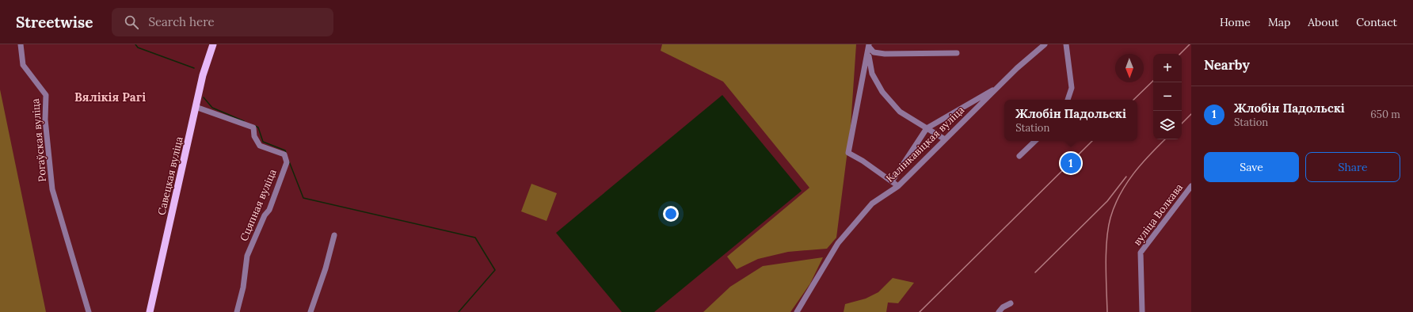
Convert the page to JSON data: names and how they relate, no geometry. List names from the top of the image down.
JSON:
{
  "streets": {
    "main road": ["Савецкая вуліца"],
    "street": [
      "Рогаўская вуліца",
      "Калінкавіцкая вуліца",
      "Сцяпная вуліца",
      "вуліца Волкава"
    ]
  },
  "crossings": [
    ["Савецкая вуліца", "Сцяпная вуліца"]
  ],
  "districts": ["Вялікія Рагі"],
  "north": "bottom",
  "page": {
    "header": "Streetwise",
    "search": "Search here",
    "nav": [
      "Home",
      "Map",
      "About",
      "Contact"
    ],
    "heading": "Nearby",
    "map_buttons": ["+", "−"],
    "list": [
      {
        "mark": "1",
        "name": "Жлобін Падольскі",
        "note": "Station",
        "value": "650 m"
      }
    ],
    "popup": ["Жлобін Падольскі", "Station"],
    "buttons": ["Save", "Share"],
    "pins": "1"
  }
}
